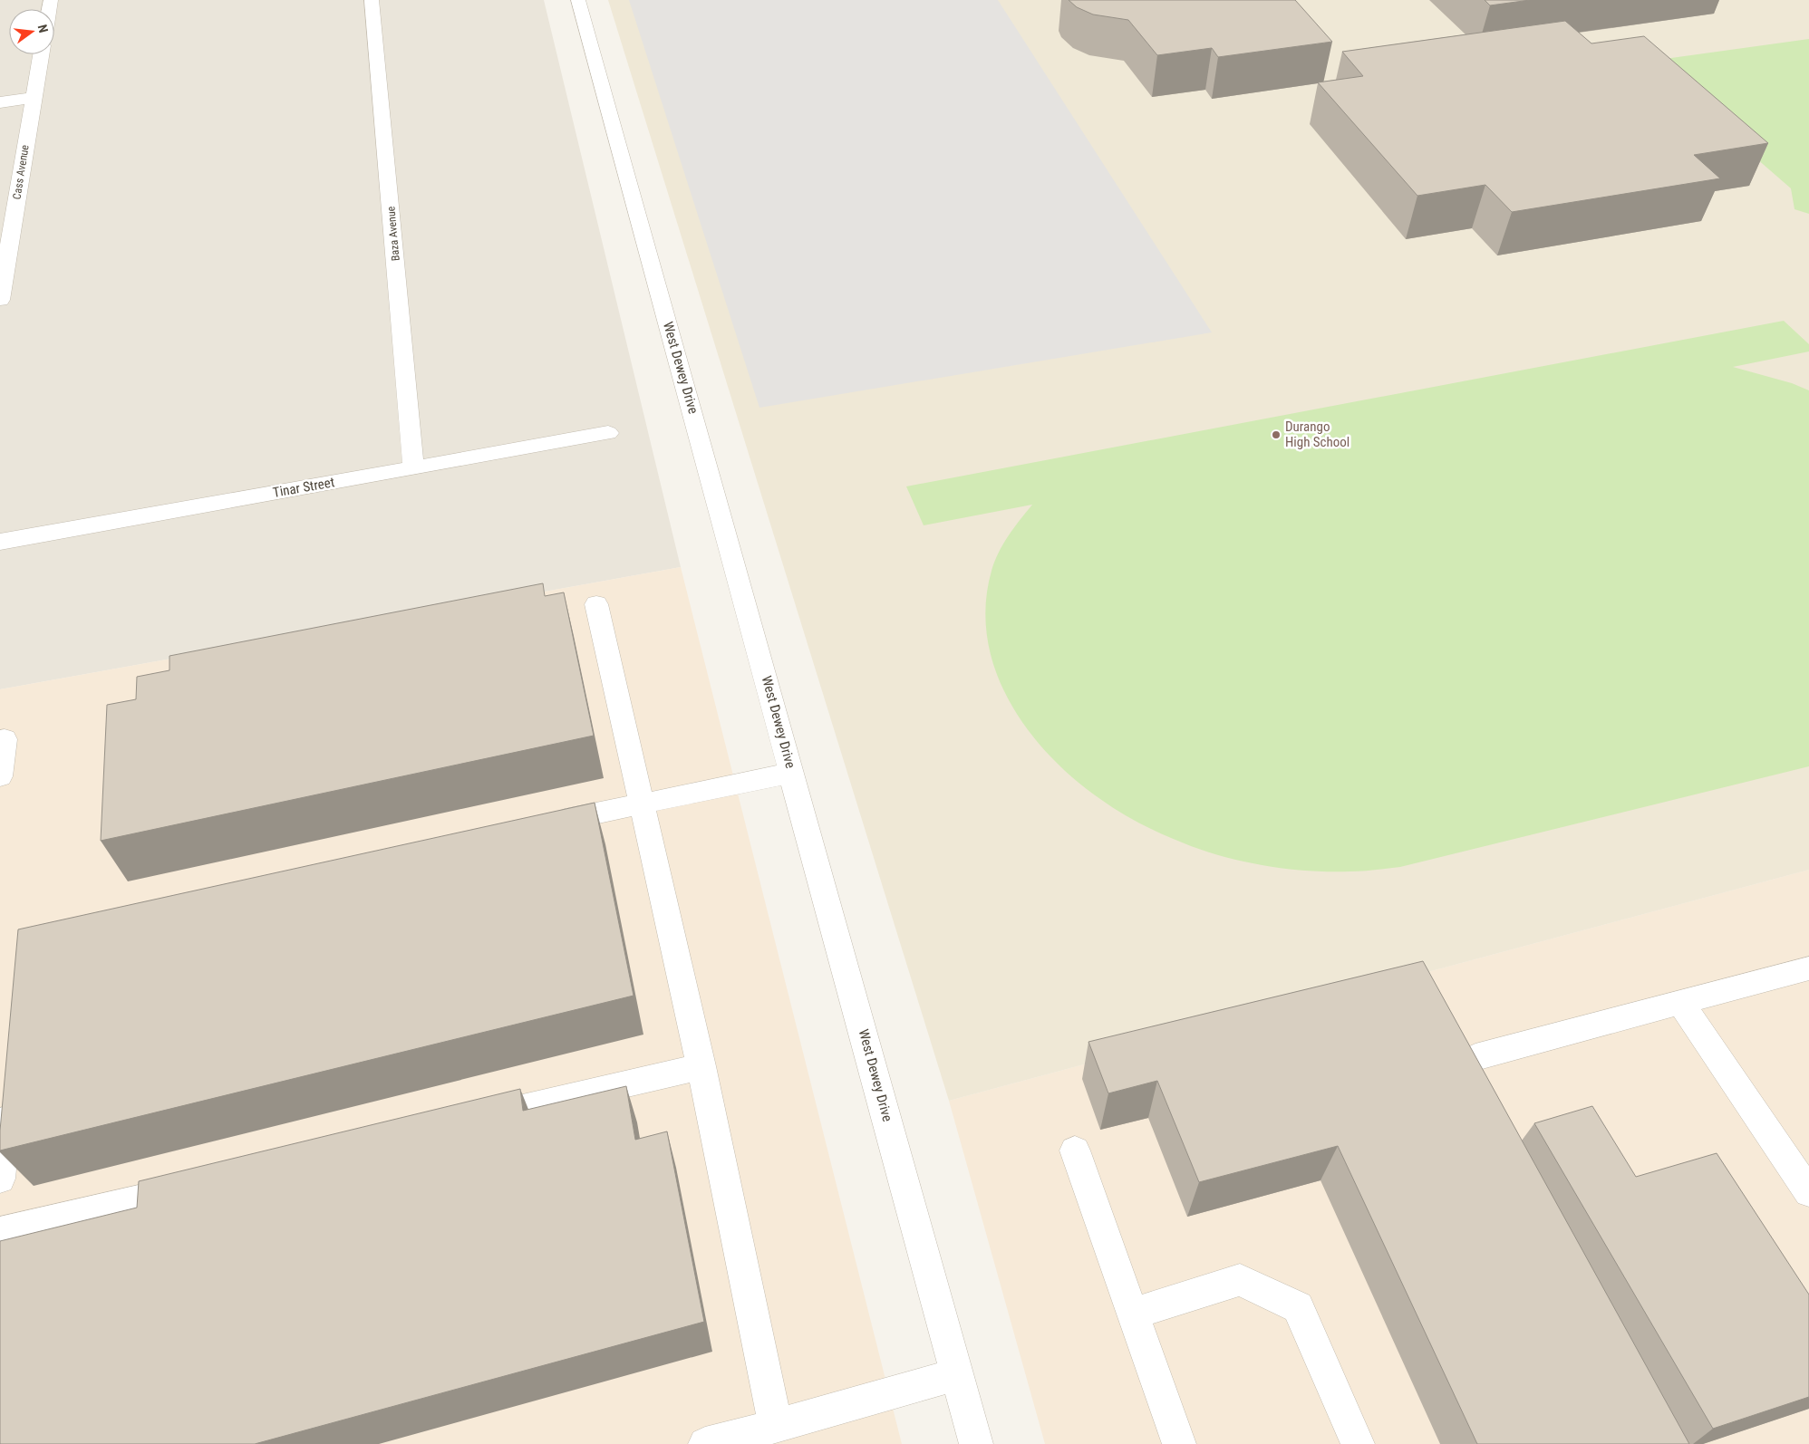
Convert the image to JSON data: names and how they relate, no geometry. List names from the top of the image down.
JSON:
{
  "streets": {
    "street": [
      "Cass Avenue",
      "Baza Avenue",
      "West Dewey Drive",
      "Tinar Street"
    ]
  },
  "crossings": [
    ["Baza Avenue", "Tinar Street"]
  ],
  "places": ["Durango High School"],
  "north": "right"
}
